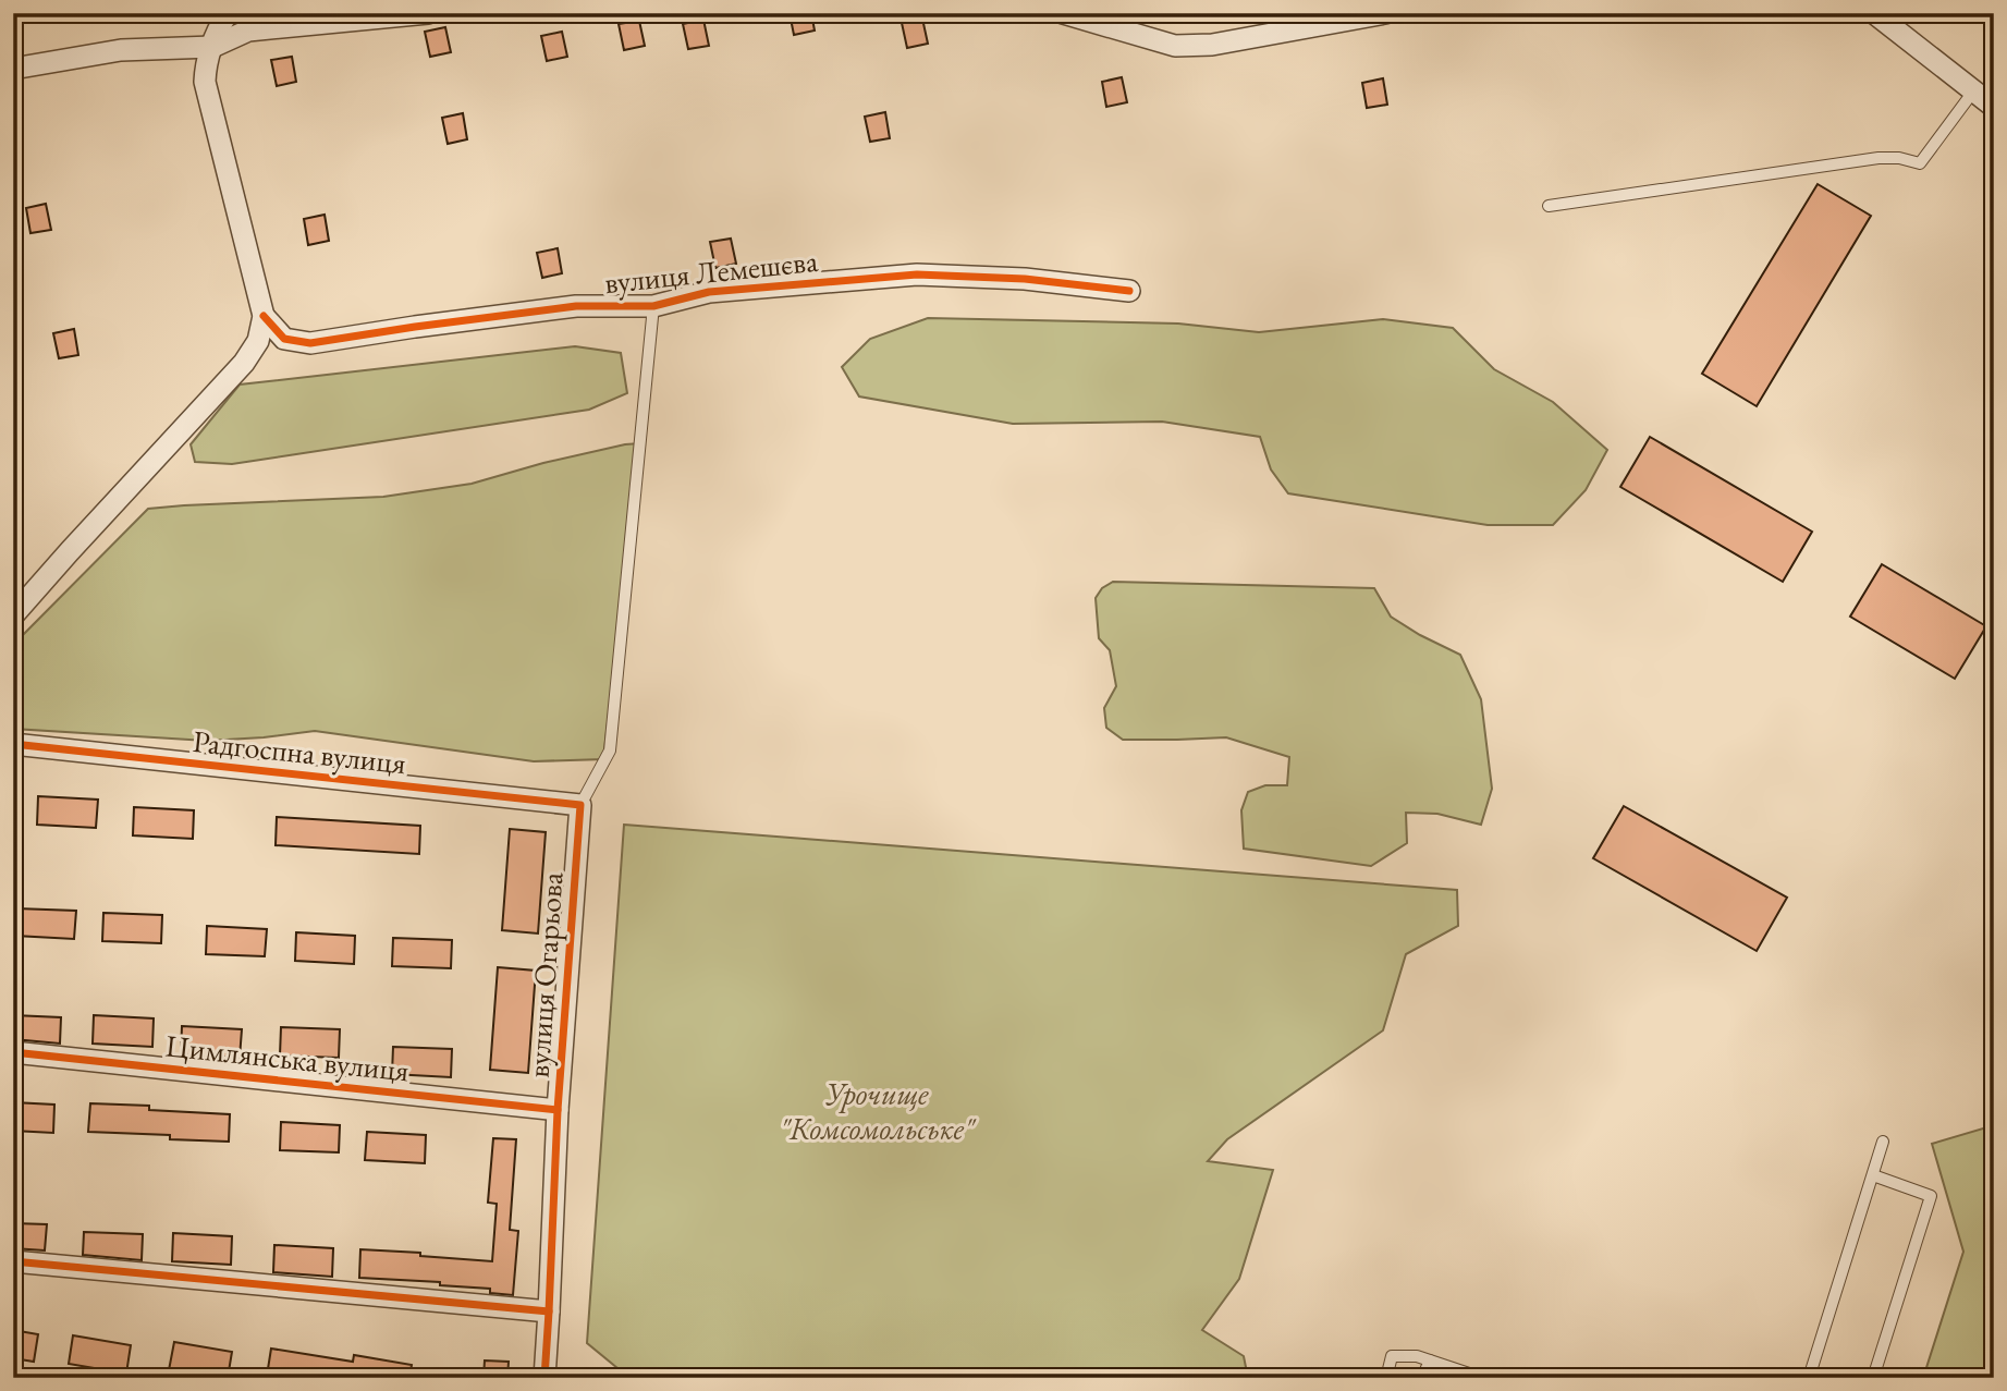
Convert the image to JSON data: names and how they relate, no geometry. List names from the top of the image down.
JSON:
{
  "streets": {
    "street": [
      "вулиця Лемешєва",
      "Радгоспна вулиця",
      "вулиця Огарьова",
      "Цимлянська вулиця"
    ]
  },
  "crossings": [
    ["Радгоспна вулиця", "вулиця Огарьова"],
    ["вулиця Огарьова", "Цимлянська вулиця"]
  ],
  "parks": ["Урочище \"Комсомольське\""]
}
